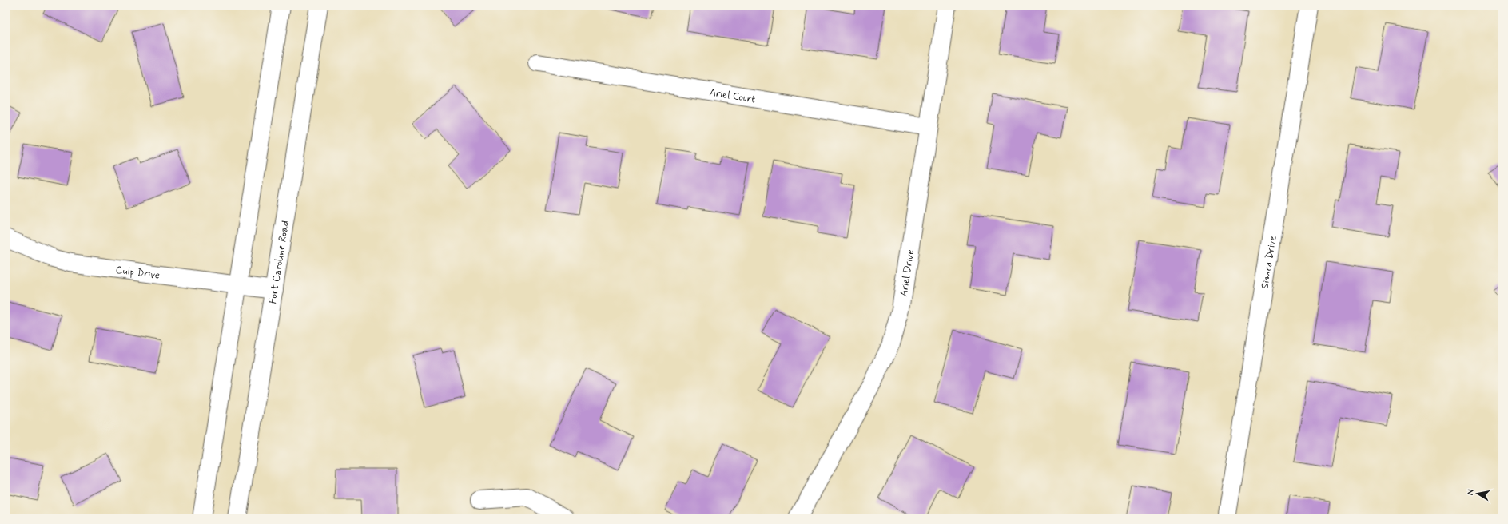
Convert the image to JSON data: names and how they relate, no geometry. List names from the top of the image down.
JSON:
{
  "streets": {
    "street": [
      "Ariel Court",
      "Fort Caroline Road",
      "Simca Drive",
      "Culp Drive",
      "Ariel Drive"
    ]
  },
  "crossings": [
    ["Ariel Court", "Ariel Drive"],
    ["Fort Caroline Road", "Culp Drive"]
  ],
  "north": "left"
}
